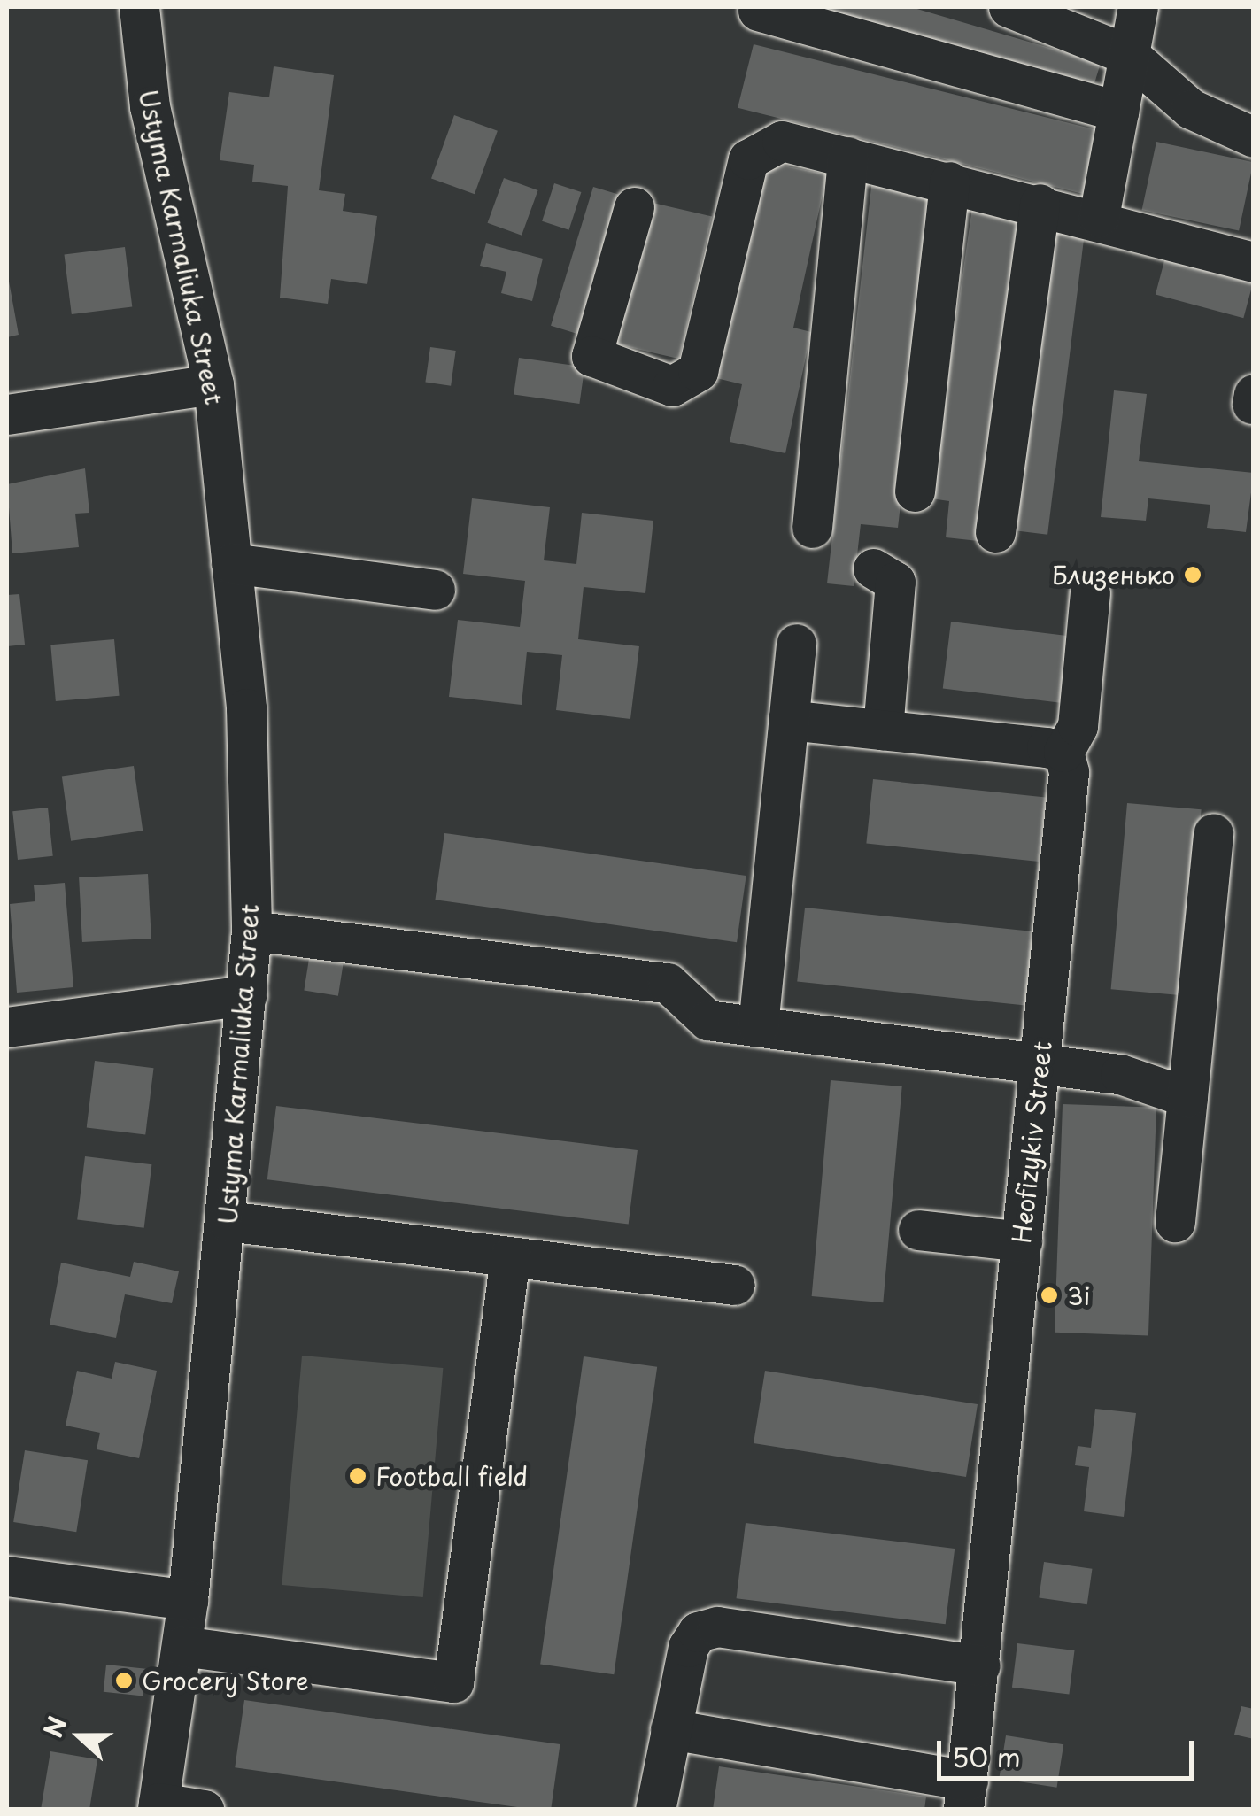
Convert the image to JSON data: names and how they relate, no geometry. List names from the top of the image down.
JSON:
{
  "streets": {
    "street": ["Ustyma Karmaliuka Street", "Heofizykiv Street"]
  },
  "places": [
    "Близенько",
    "3і",
    "Football field",
    "Grocery Store"
  ],
  "scale_bar": "50 m",
  "north": "left"
}
